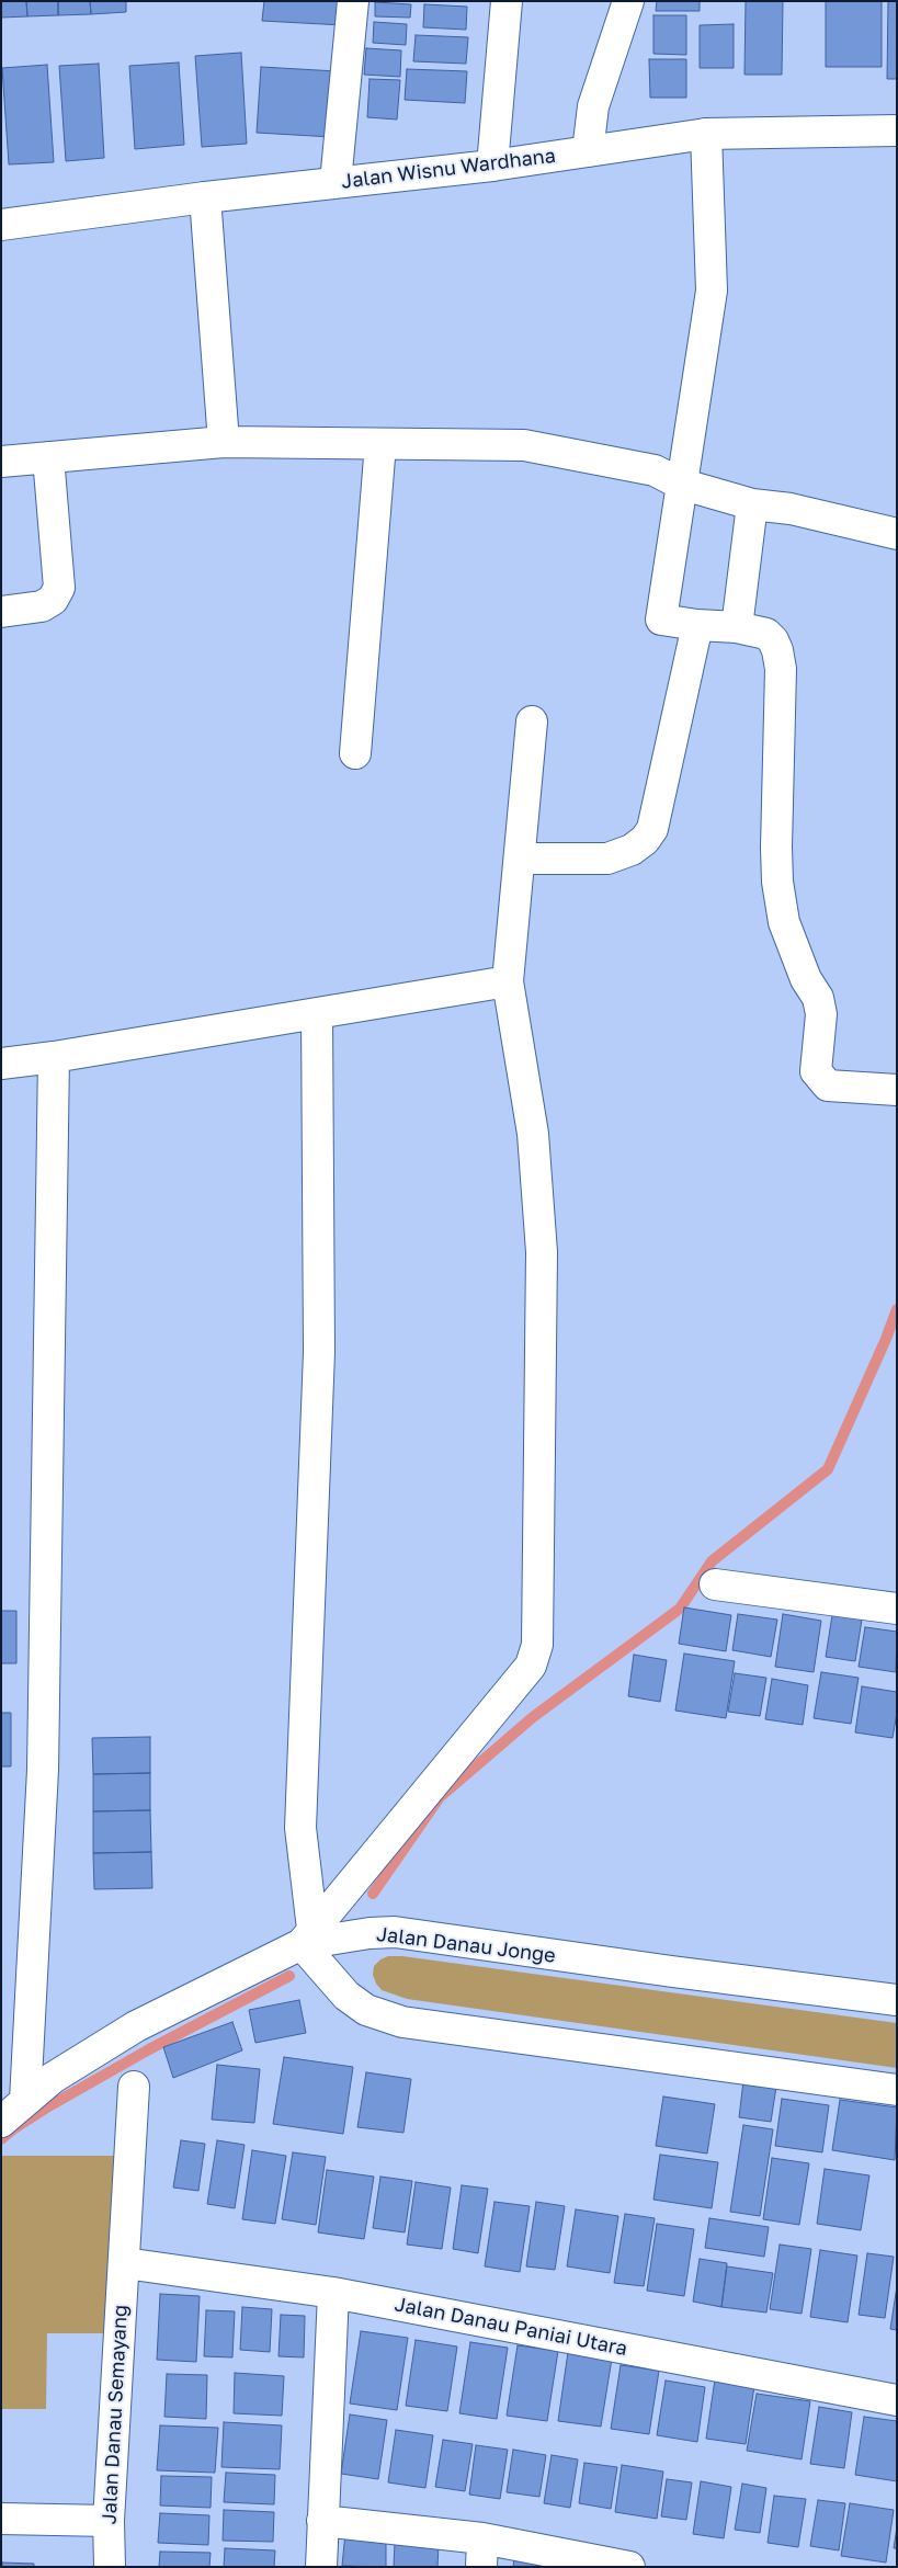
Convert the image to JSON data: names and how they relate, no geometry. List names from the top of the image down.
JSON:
{
  "streets": {
    "street": [
      "Jalan Wisnu Wardhana",
      "Jalan Danau Jonge",
      "Jalan Danau Paniai Utara",
      "Jalan Danau Semayang"
    ]
  },
  "crossings": [
    ["Jalan Danau Paniai Utara", "Jalan Danau Semayang"]
  ]
}
